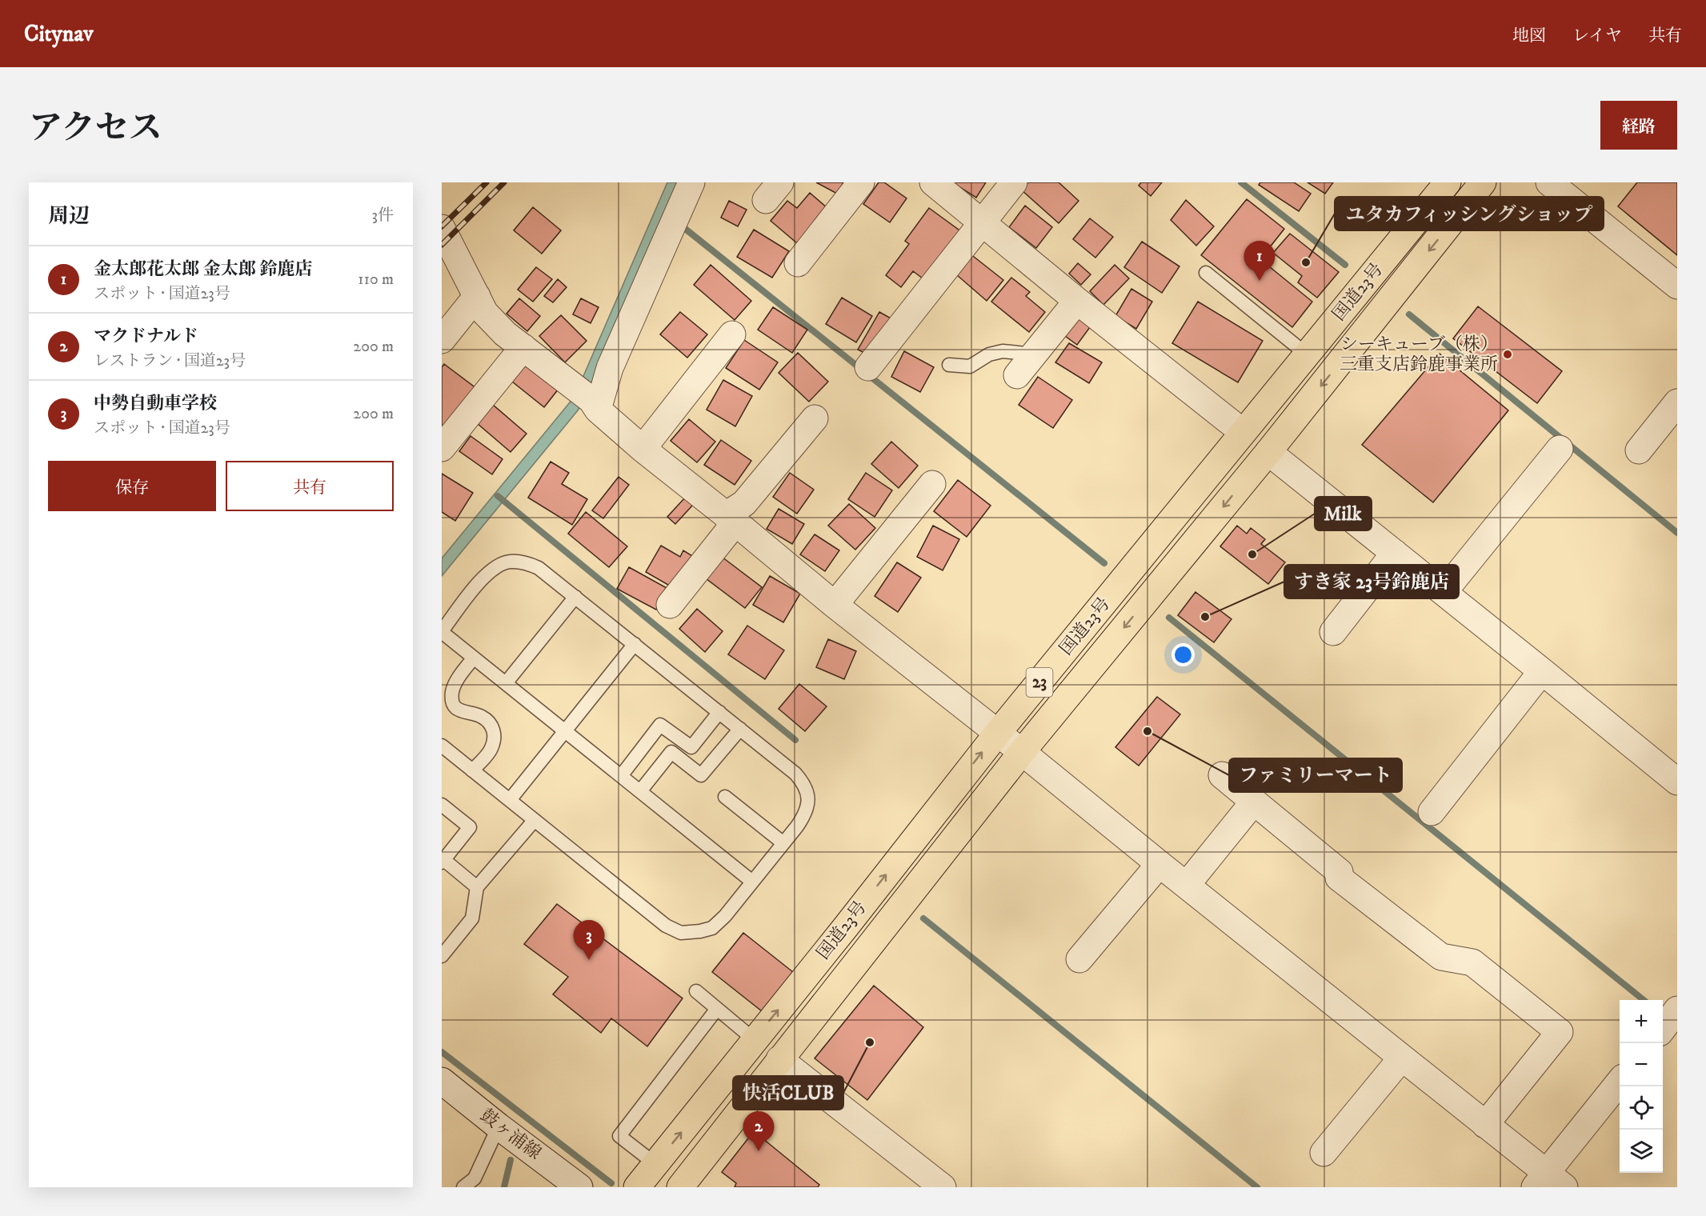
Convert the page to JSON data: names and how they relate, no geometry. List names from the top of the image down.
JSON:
{
  "streets": {
    "highway": ["国道23号", "23"],
    "street": ["鼓ヶ浦線"]
  },
  "places": [
    "ユタカフィッシングショップ",
    "シーキューブ（株） 三重支店鈴鹿事業所",
    "Milk",
    "すき家 23号鈴鹿店",
    "ファミリーマート",
    "快活CLUB"
  ],
  "page": {
    "header": "Citynav",
    "nav": ["地図", "レイヤ", "共有"],
    "title": "アクセス",
    "buttons": [
      "経路",
      ["保存", "共有"]
    ],
    "heading": ["周辺", "3件"],
    "pins": ["1", "3", "2"],
    "list": [
      {
        "mark": "1",
        "name": "金太郎花太郎 金太郎 鈴鹿店",
        "note": "スポット · 国道23号",
        "value": "110 m"
      },
      {
        "mark": "2",
        "name": "マクドナルド",
        "note": "レストラン · 国道23号",
        "value": "200 m"
      },
      {
        "mark": "3",
        "name": "中勢自動車学校",
        "note": "スポット · 国道23号",
        "value": "200 m"
      }
    ],
    "map_buttons": ["+", "−"]
  }
}
